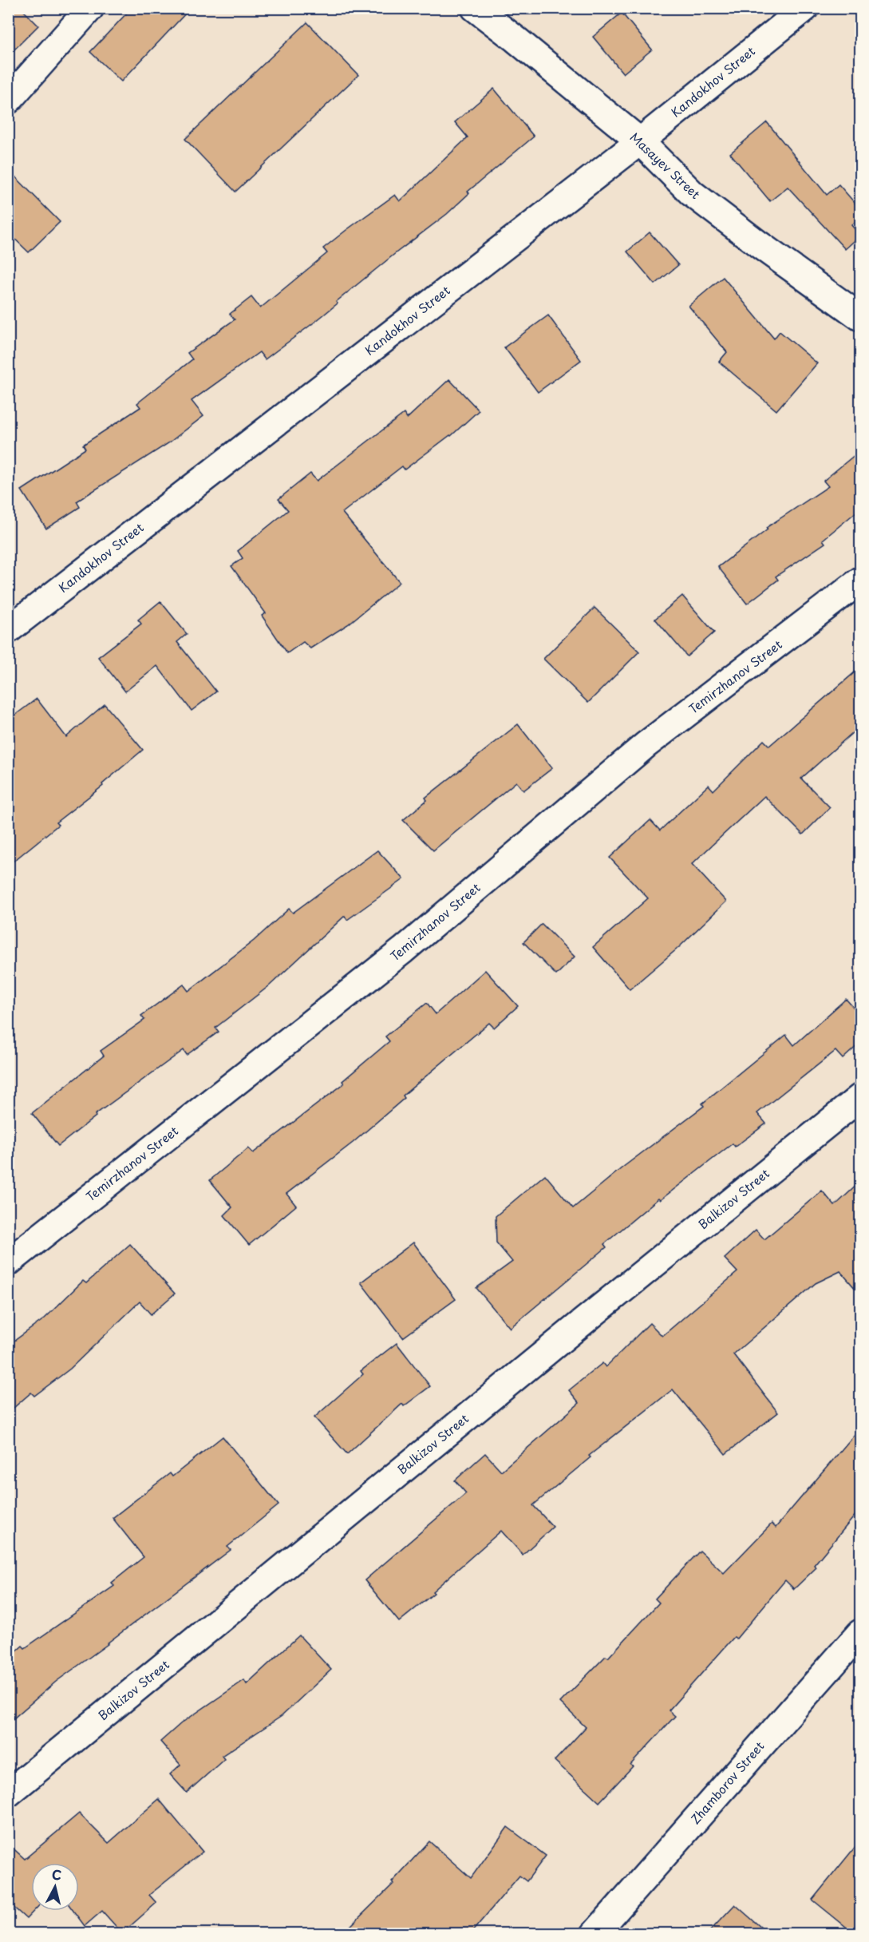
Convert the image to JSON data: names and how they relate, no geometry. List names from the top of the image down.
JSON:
{
  "streets": {
    "street": [
      "Kandokhov Street",
      "Masayev Street",
      "Temirzhanov Street",
      "Balkizov Street",
      "Zhamborov Street"
    ]
  },
  "crossings": [
    ["Kandokhov Street", "Masayev Street"]
  ],
  "north": "top"
}
